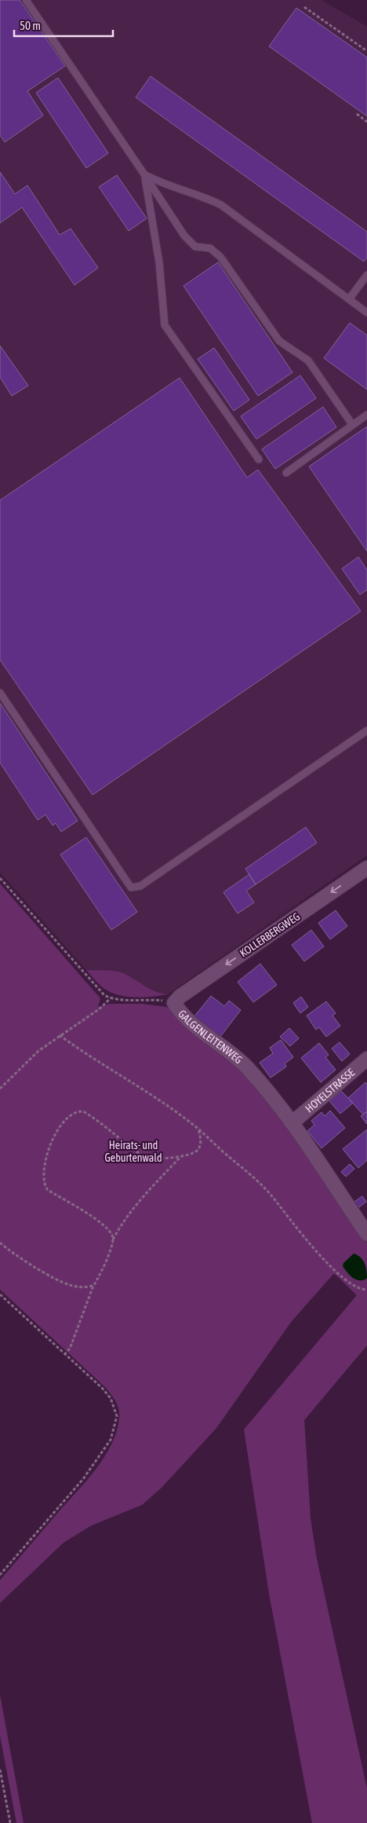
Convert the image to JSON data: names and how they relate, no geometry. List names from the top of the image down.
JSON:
{
  "streets": {
    "street": ["KOLLERBERGWEG", "GALGENLEITENWEG", "HOYELSTRASSE"]
  },
  "crossings": [
    ["KOLLERBERGWEG", "GALGENLEITENWEG"],
    ["GALGENLEITENWEG", "HOYELSTRASSE"]
  ],
  "one_way": ["KOLLERBERGWEG"],
  "parks": ["Heirats- und Geburtenwald"],
  "scale_bar": "50 m"
}
